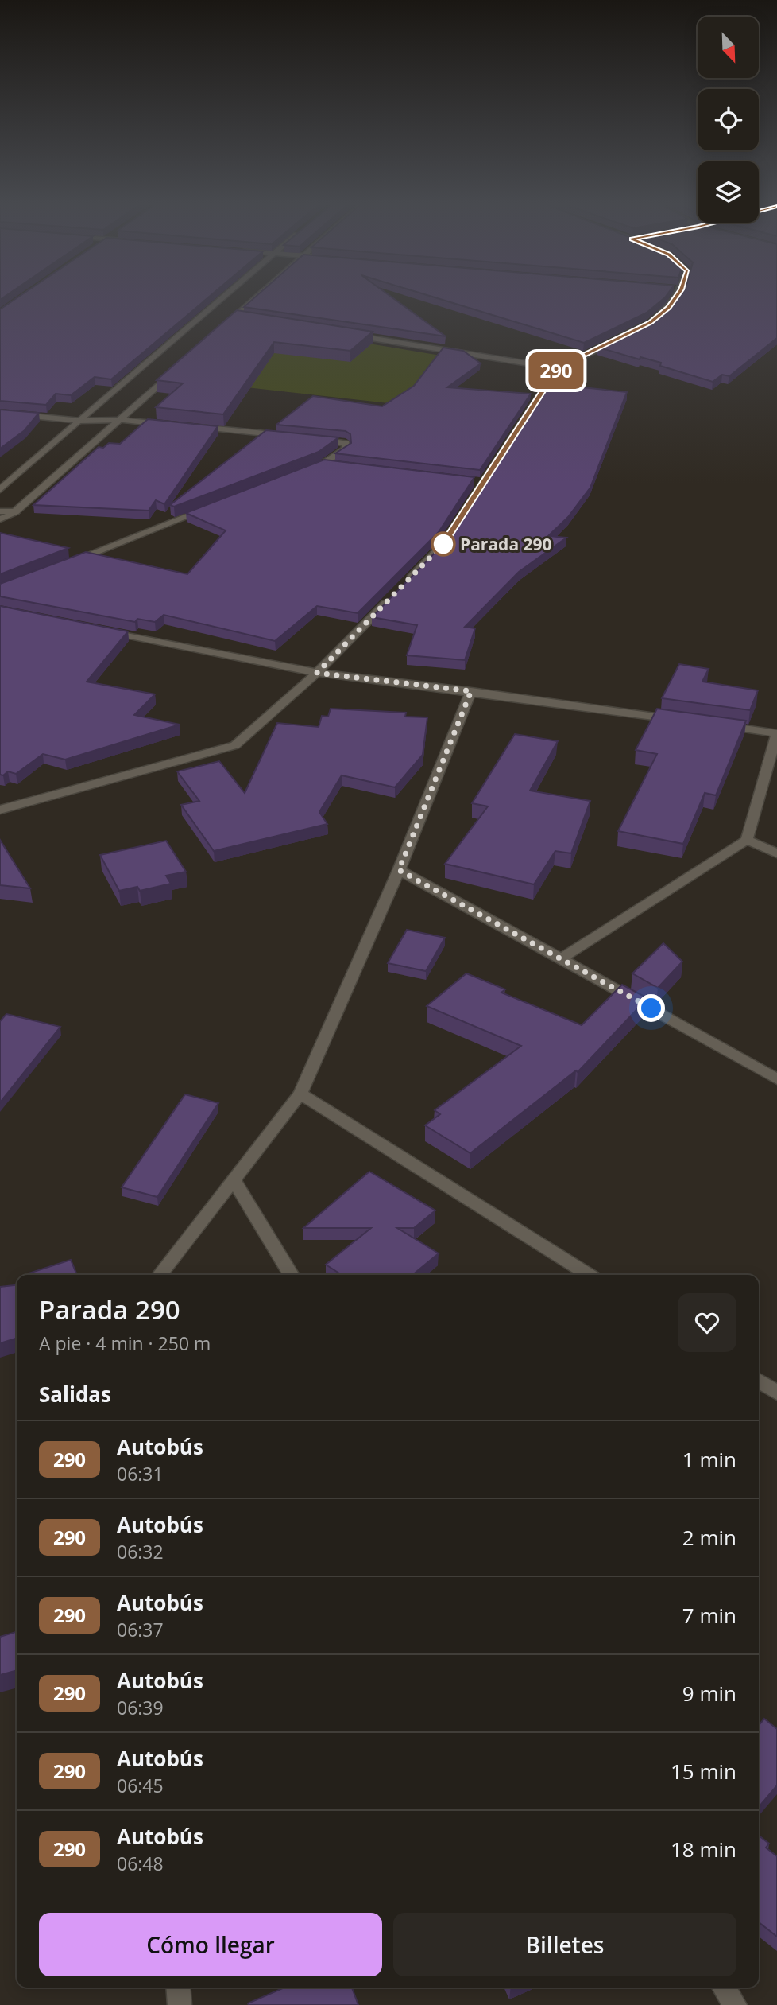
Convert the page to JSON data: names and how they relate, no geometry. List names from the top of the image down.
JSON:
{
  "places": ["Parada 290"],
  "lines": ["bus line 290"],
  "north": "bottom right",
  "page": {
    "on_map": "290",
    "heading": [
      ["Parada 290", "A pie · 4 min · 250 m"],
      "Salidas"
    ],
    "list": [
      {
        "mark": "290",
        "name": "Autobús",
        "note": "06:31",
        "value": "1 min"
      },
      {
        "mark": "290",
        "name": "Autobús",
        "note": "06:32",
        "value": "2 min"
      },
      {
        "mark": "290",
        "name": "Autobús",
        "note": "06:37",
        "value": "7 min"
      },
      {
        "mark": "290",
        "name": "Autobús",
        "note": "06:39",
        "value": "9 min"
      },
      {
        "mark": "290",
        "name": "Autobús",
        "note": "06:45",
        "value": "15 min"
      },
      {
        "mark": "290",
        "name": "Autobús",
        "note": "06:48",
        "value": "18 min"
      }
    ],
    "buttons": ["Cómo llegar", "Billetes"]
  }
}
